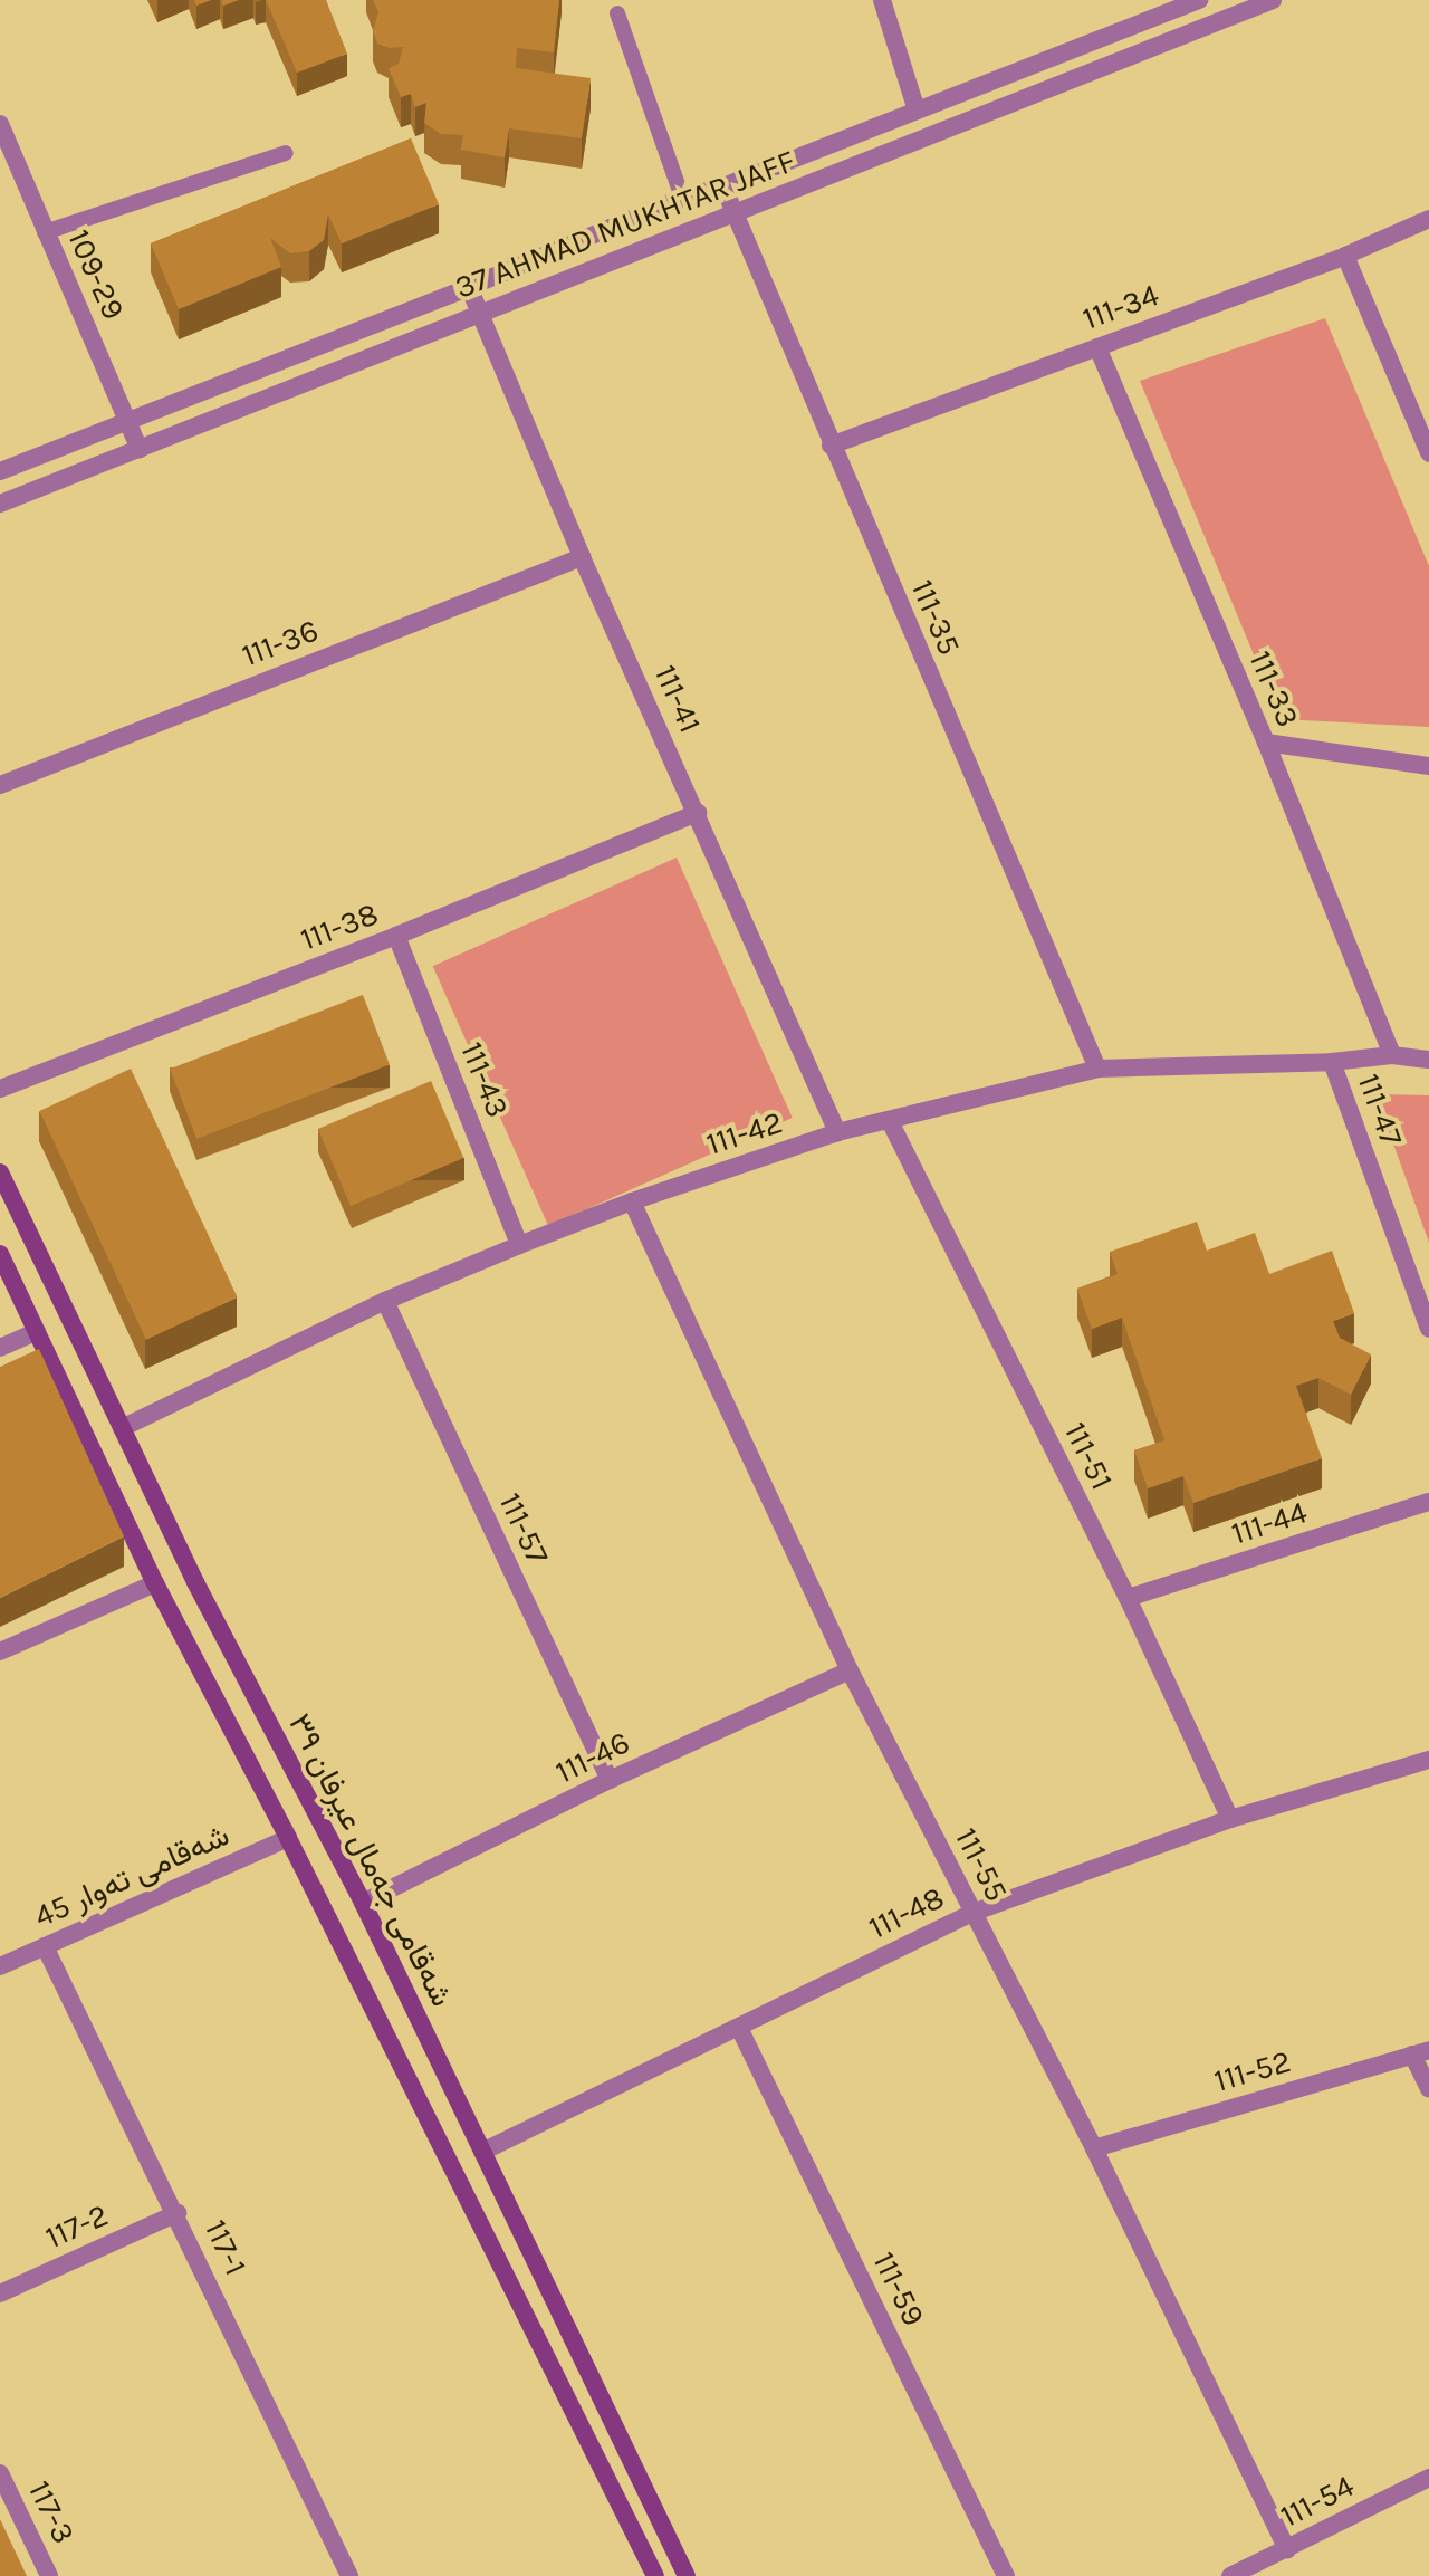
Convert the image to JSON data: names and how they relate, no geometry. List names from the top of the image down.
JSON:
{
  "streets": {
    "main road": ["شەقامی جەمال عیرفان ٣٩"],
    "street": [
      "37 AHMAD MUKHTAR JAFF",
      "109-29",
      "111-34",
      "111-35",
      "111-36",
      "111-33",
      "111-41",
      "111-38",
      "111-43",
      "111-47",
      "111-42",
      "111-51",
      "111-44",
      "111-57",
      "111-46",
      "111-55",
      "شەقامی تەوار 45",
      "111-48",
      "111-52",
      "117-2",
      "117-1",
      "111-59",
      "111-54",
      "117-3"
    ]
  },
  "crossings": [
    ["37 AHMAD MUKHTAR JAFF", "109-29"],
    ["37 AHMAD MUKHTAR JAFF", "111-35"],
    ["37 AHMAD MUKHTAR JAFF", "111-41"],
    ["111-34", "111-35"],
    ["111-34", "111-33"],
    ["111-35", "111-42"],
    ["111-36", "111-41"],
    ["111-33", "111-42"],
    ["111-41", "111-38"],
    ["111-41", "111-42"],
    ["111-38", "111-43"],
    ["111-43", "111-42"],
    ["111-47", "111-42"],
    ["111-42", "111-51"],
    ["111-42", "111-57"],
    ["111-42", "شەقامی جەمال عیرفان ٣٩"],
    ["111-42", "111-55"],
    ["111-51", "111-44"],
    ["111-51", "111-48"],
    ["111-57", "111-46"],
    ["111-46", "شەقامی جەمال عیرفان ٣٩"],
    ["111-46", "111-55"],
    ["شەقامی جەمال عیرفان ٣٩", "شەقامی تەوار 45"],
    ["شەقامی جەمال عیرفان ٣٩", "111-48"],
    ["111-55", "111-48"],
    ["111-55", "111-52"],
    ["111-55", "111-54"],
    ["شەقامی تەوار 45", "117-1"],
    ["111-48", "111-59"],
    ["117-2", "117-1"]
  ]
}
